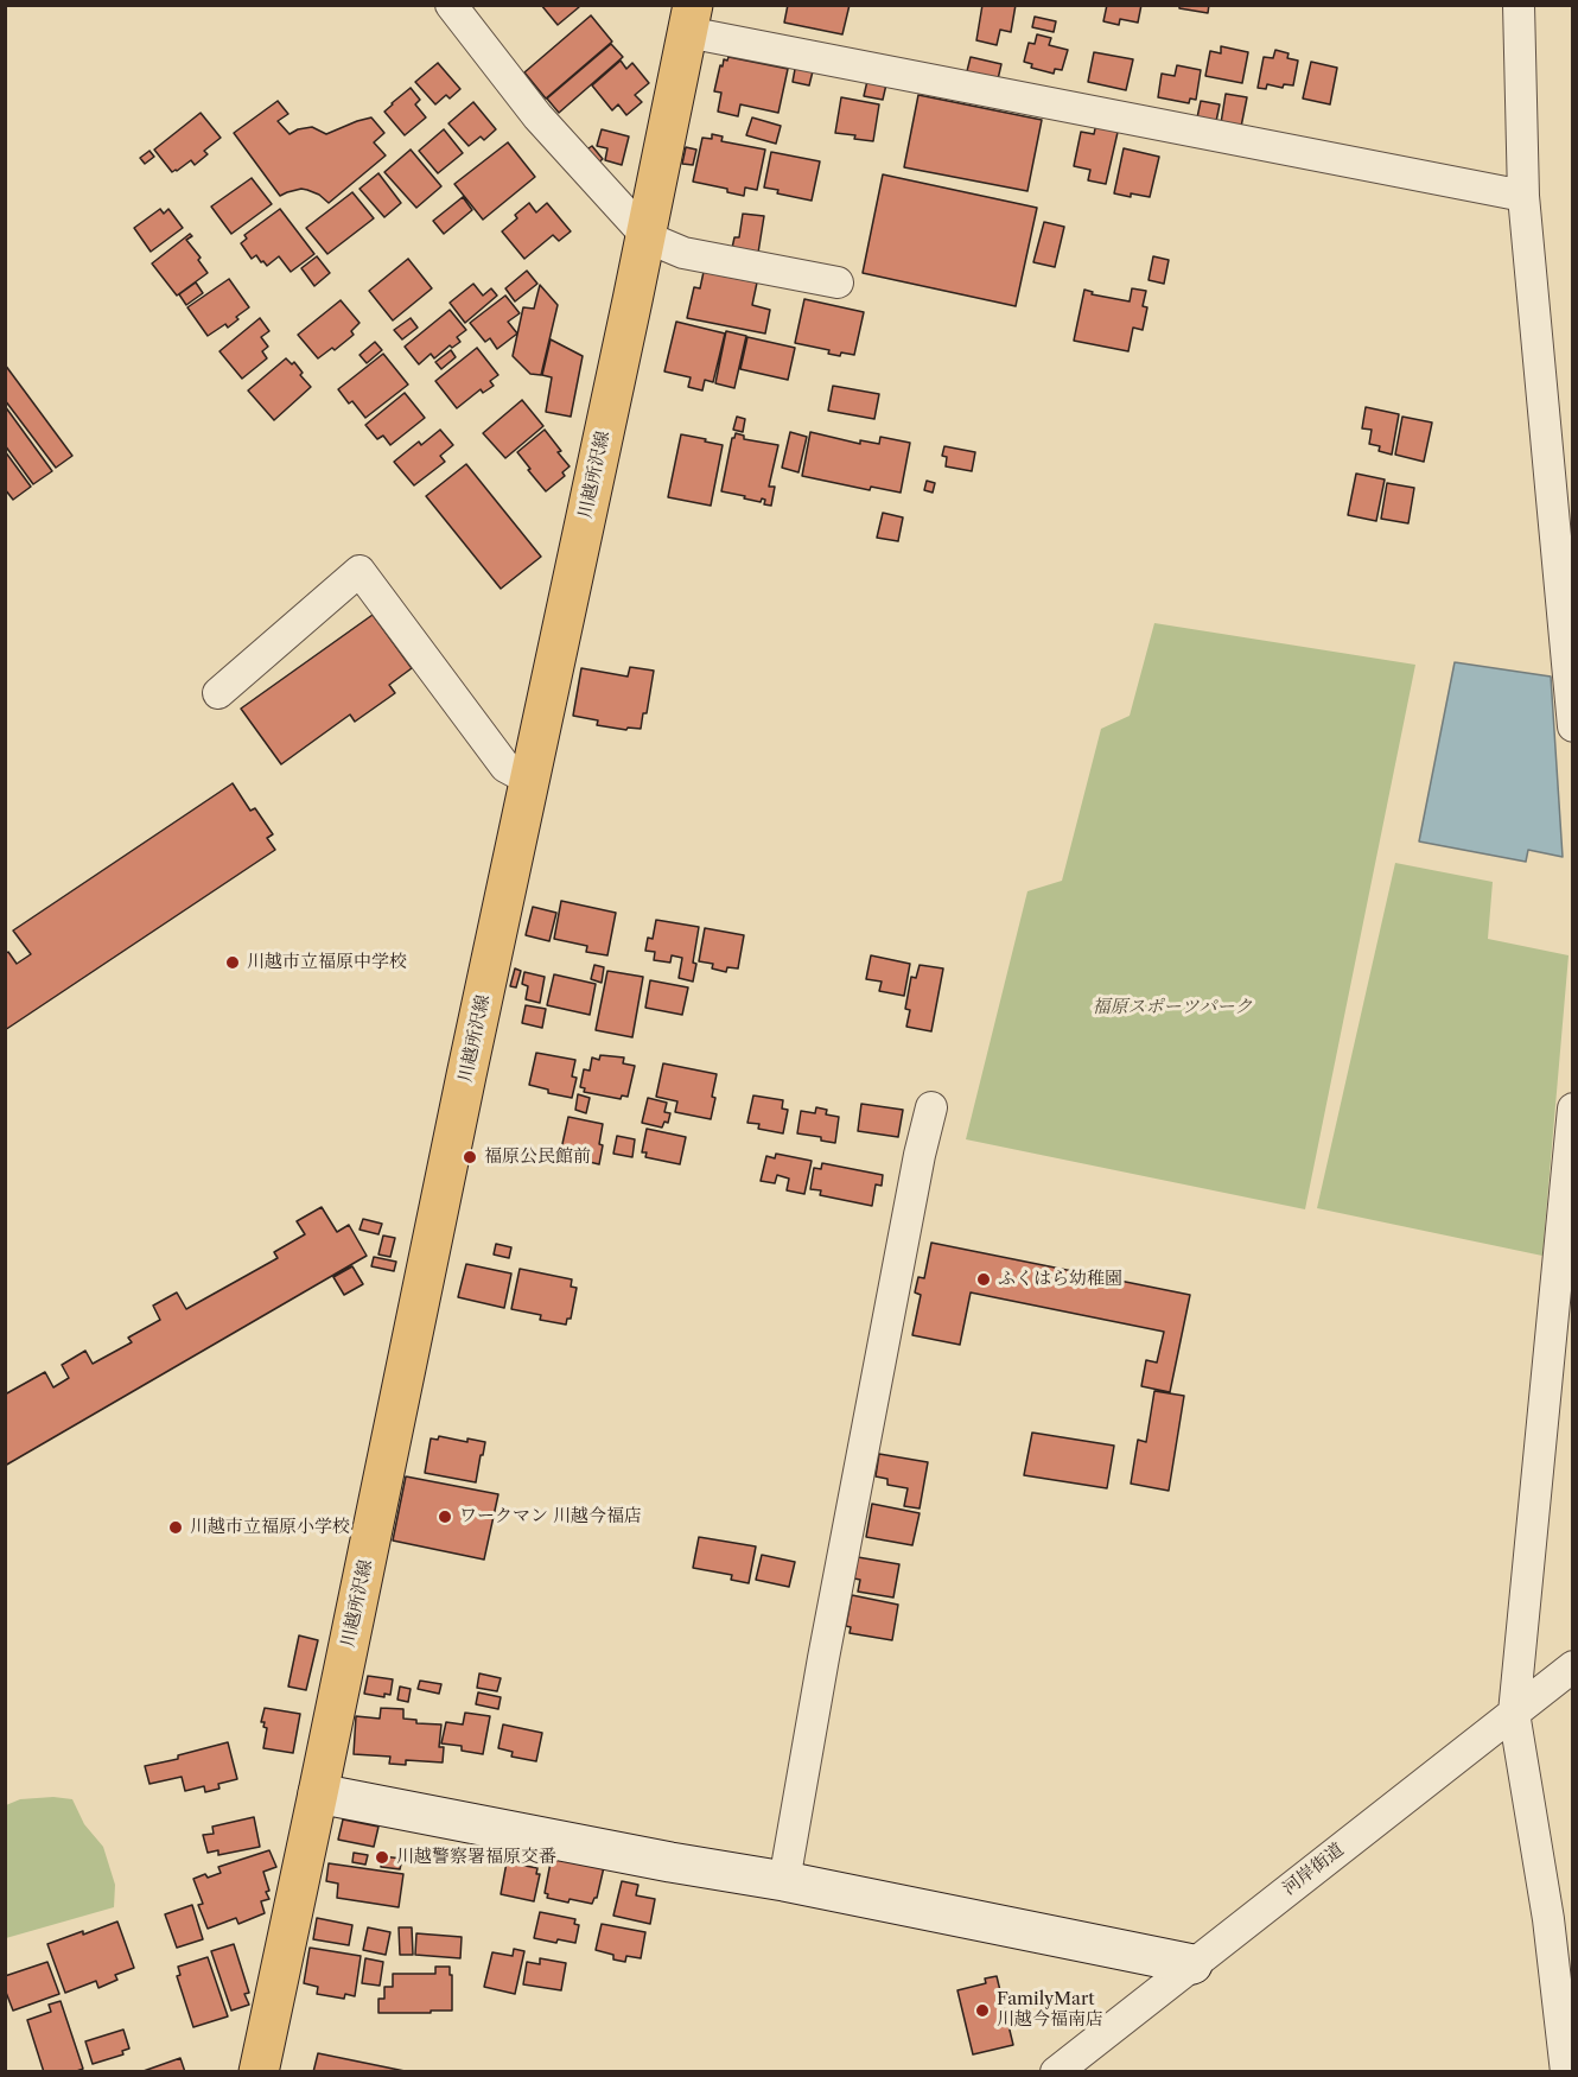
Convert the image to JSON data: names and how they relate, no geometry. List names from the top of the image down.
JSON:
{
  "streets": {
    "main road": ["川越所沢線"],
    "street": ["河岸街道"]
  },
  "parks": ["福原スポーツパーク"],
  "places": [
    "川越市立福原中学校",
    "福原公民館前",
    "ふくはら幼稚園",
    "ワークマン 川越今福店",
    "川越市立福原小学校",
    "川越警察署福原交番",
    "FamilyMart 川越今福南店"
  ]
}
